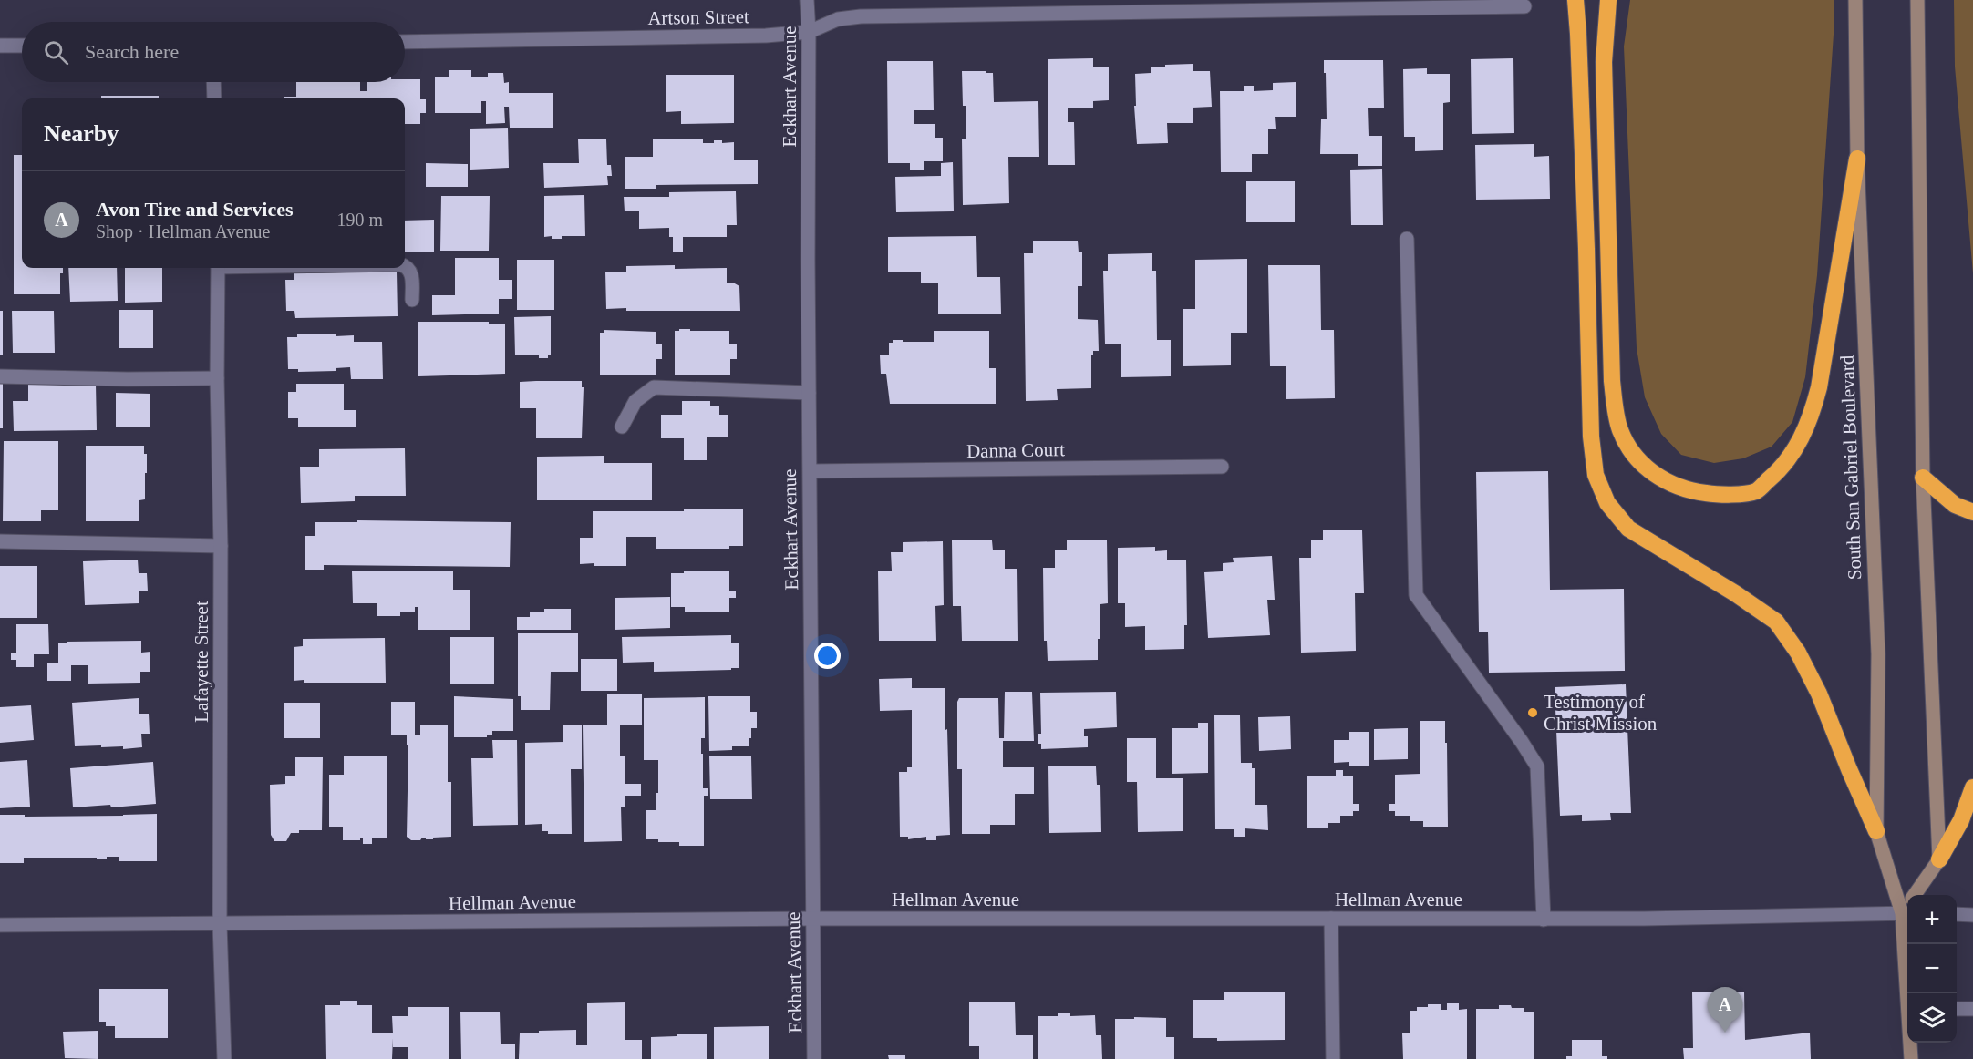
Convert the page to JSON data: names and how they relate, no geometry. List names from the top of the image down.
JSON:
{
  "streets": {
    "main road": ["South San Gabriel Boulevard"],
    "street": [
      "Artson Street",
      "Eckhart Avenue",
      "Danna Court",
      "Lafayette Street",
      "Hellman Avenue"
    ]
  },
  "crossings": [
    ["Artson Street", "Eckhart Avenue"],
    ["Eckhart Avenue", "Danna Court"],
    ["Eckhart Avenue", "Hellman Avenue"],
    ["South San Gabriel Boulevard", "Hellman Avenue"],
    ["Lafayette Street", "Hellman Avenue"]
  ],
  "places": ["Testimony of Christ Mission"],
  "page": {
    "search": "Search here",
    "heading": "Nearby",
    "list": [
      {
        "mark": "A",
        "name": "Avon Tire and Services",
        "note": "Shop · Hellman Avenue",
        "value": "190 m"
      }
    ],
    "map_buttons": ["+", "−"],
    "pins": "A"
  }
}
